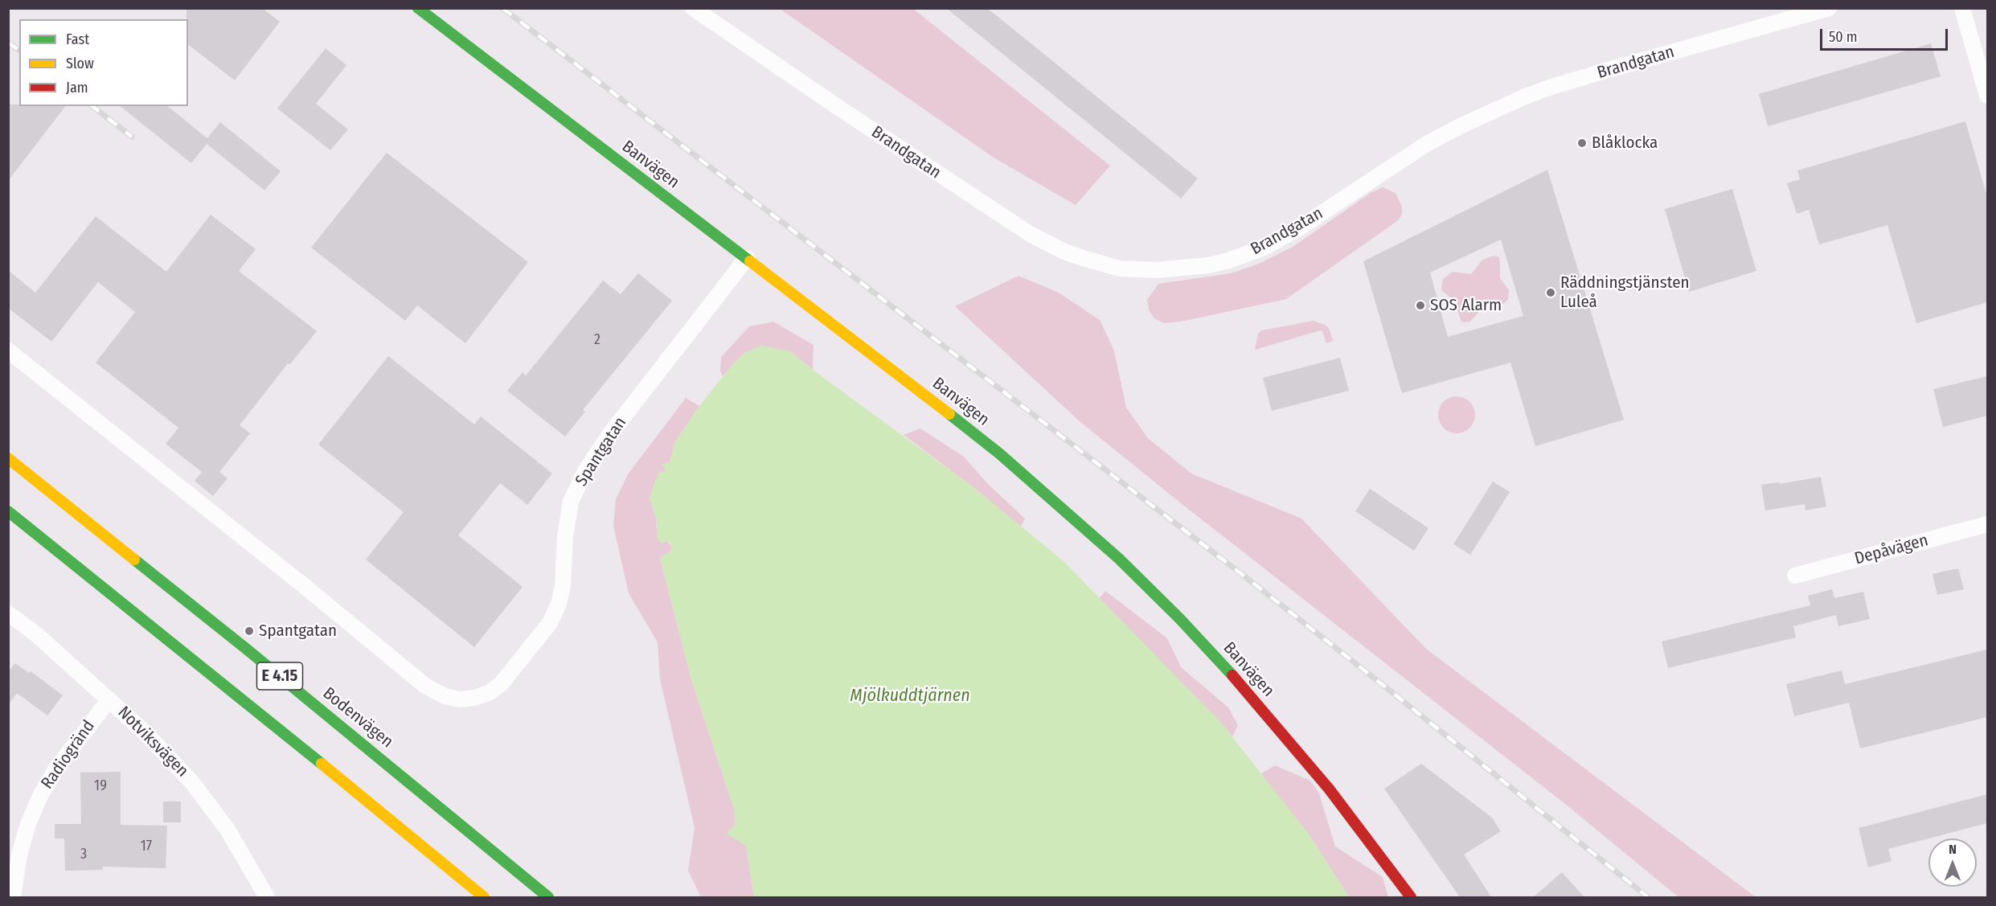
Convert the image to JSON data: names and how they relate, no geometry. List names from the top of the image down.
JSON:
{
  "streets": {
    "street": [
      "Brandgatan",
      "Banvägen",
      "Spantgatan",
      "Depåvägen",
      "E 4.15",
      "Bodenvägen",
      "Notviksvägen",
      "Radiogränd"
    ]
  },
  "crossings": [
    ["Banvägen", "Spantgatan"],
    ["Notviksvägen", "Radiogränd"]
  ],
  "water": ["Mjölkuddtjärnen"],
  "places": [
    "Blåklocka",
    "Räddningstjänsten Luleå",
    "SOS Alarm",
    "Spantgatan"
  ],
  "house_numbers": [
    "2",
    "19",
    "17",
    "3"
  ],
  "legend": ["Fast", "Slow", "Jam"],
  "scale_bar": "50 m",
  "north": "top"
}
